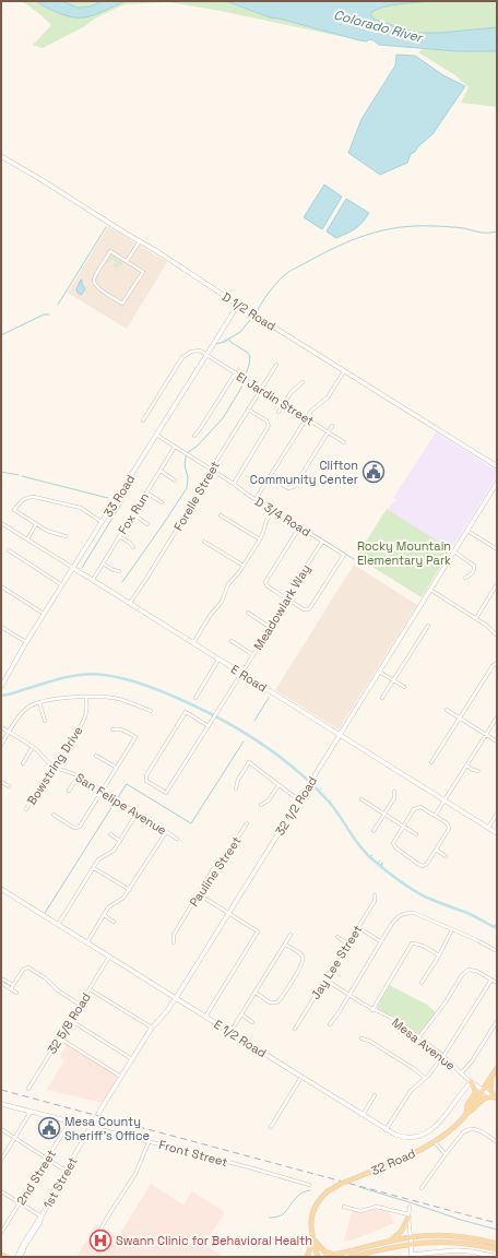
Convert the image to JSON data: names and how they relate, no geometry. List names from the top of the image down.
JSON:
{
  "streets": {
    "main road": ["32 Road"],
    "street": [
      "D 1/2 Road",
      "El Jardin Street",
      "33 Road",
      "Forelle Street",
      "Fox Run",
      "D 3/4 Road",
      "Meadowlark Way",
      "E Road",
      "Bowstring Drive",
      "San Felipe Avenue",
      "32 1/2 Road",
      "Pauline Street",
      "Jay Lee Street",
      "32 5/8 Road",
      "E 1/2 Road",
      "Mesa Avenue",
      "Front Street",
      "2nd Street",
      "1st Street"
    ]
  },
  "crossings": [
    ["D 1/2 Road", "33 Road"],
    ["El Jardin Street", "33 Road"],
    ["El Jardin Street", "Forelle Street"],
    ["33 Road", "D 3/4 Road"],
    ["33 Road", "E Road"],
    ["Forelle Street", "D 3/4 Road"],
    ["Forelle Street", "E Road"],
    ["Fox Run", "D 3/4 Road"],
    ["Fox Run", "E Road"],
    ["D 3/4 Road", "Meadowlark Way"],
    ["Meadowlark Way", "E Road"],
    ["E Road", "32 1/2 Road"],
    ["Bowstring Drive", "San Felipe Avenue"],
    ["32 1/2 Road", "E 1/2 Road"],
    ["32 1/2 Road", "Front Street"],
    ["32 1/2 Road", "1st Street"],
    ["Jay Lee Street", "Mesa Avenue"],
    ["32 5/8 Road", "E 1/2 Road"],
    ["E 1/2 Road", "Mesa Avenue"],
    ["Mesa Avenue", "32 Road"],
    ["Front Street", "2nd Street"],
    ["Front Street", "1st Street"]
  ],
  "water": ["Colorado River"],
  "parks": ["Rocky Mountain Elementary Park"],
  "places": {
    "public building": ["Clifton Community Center", "Mesa County Sheriff's Office"],
    "hospital": ["Swann Clinic for Behavioral Health"]
  }
}
